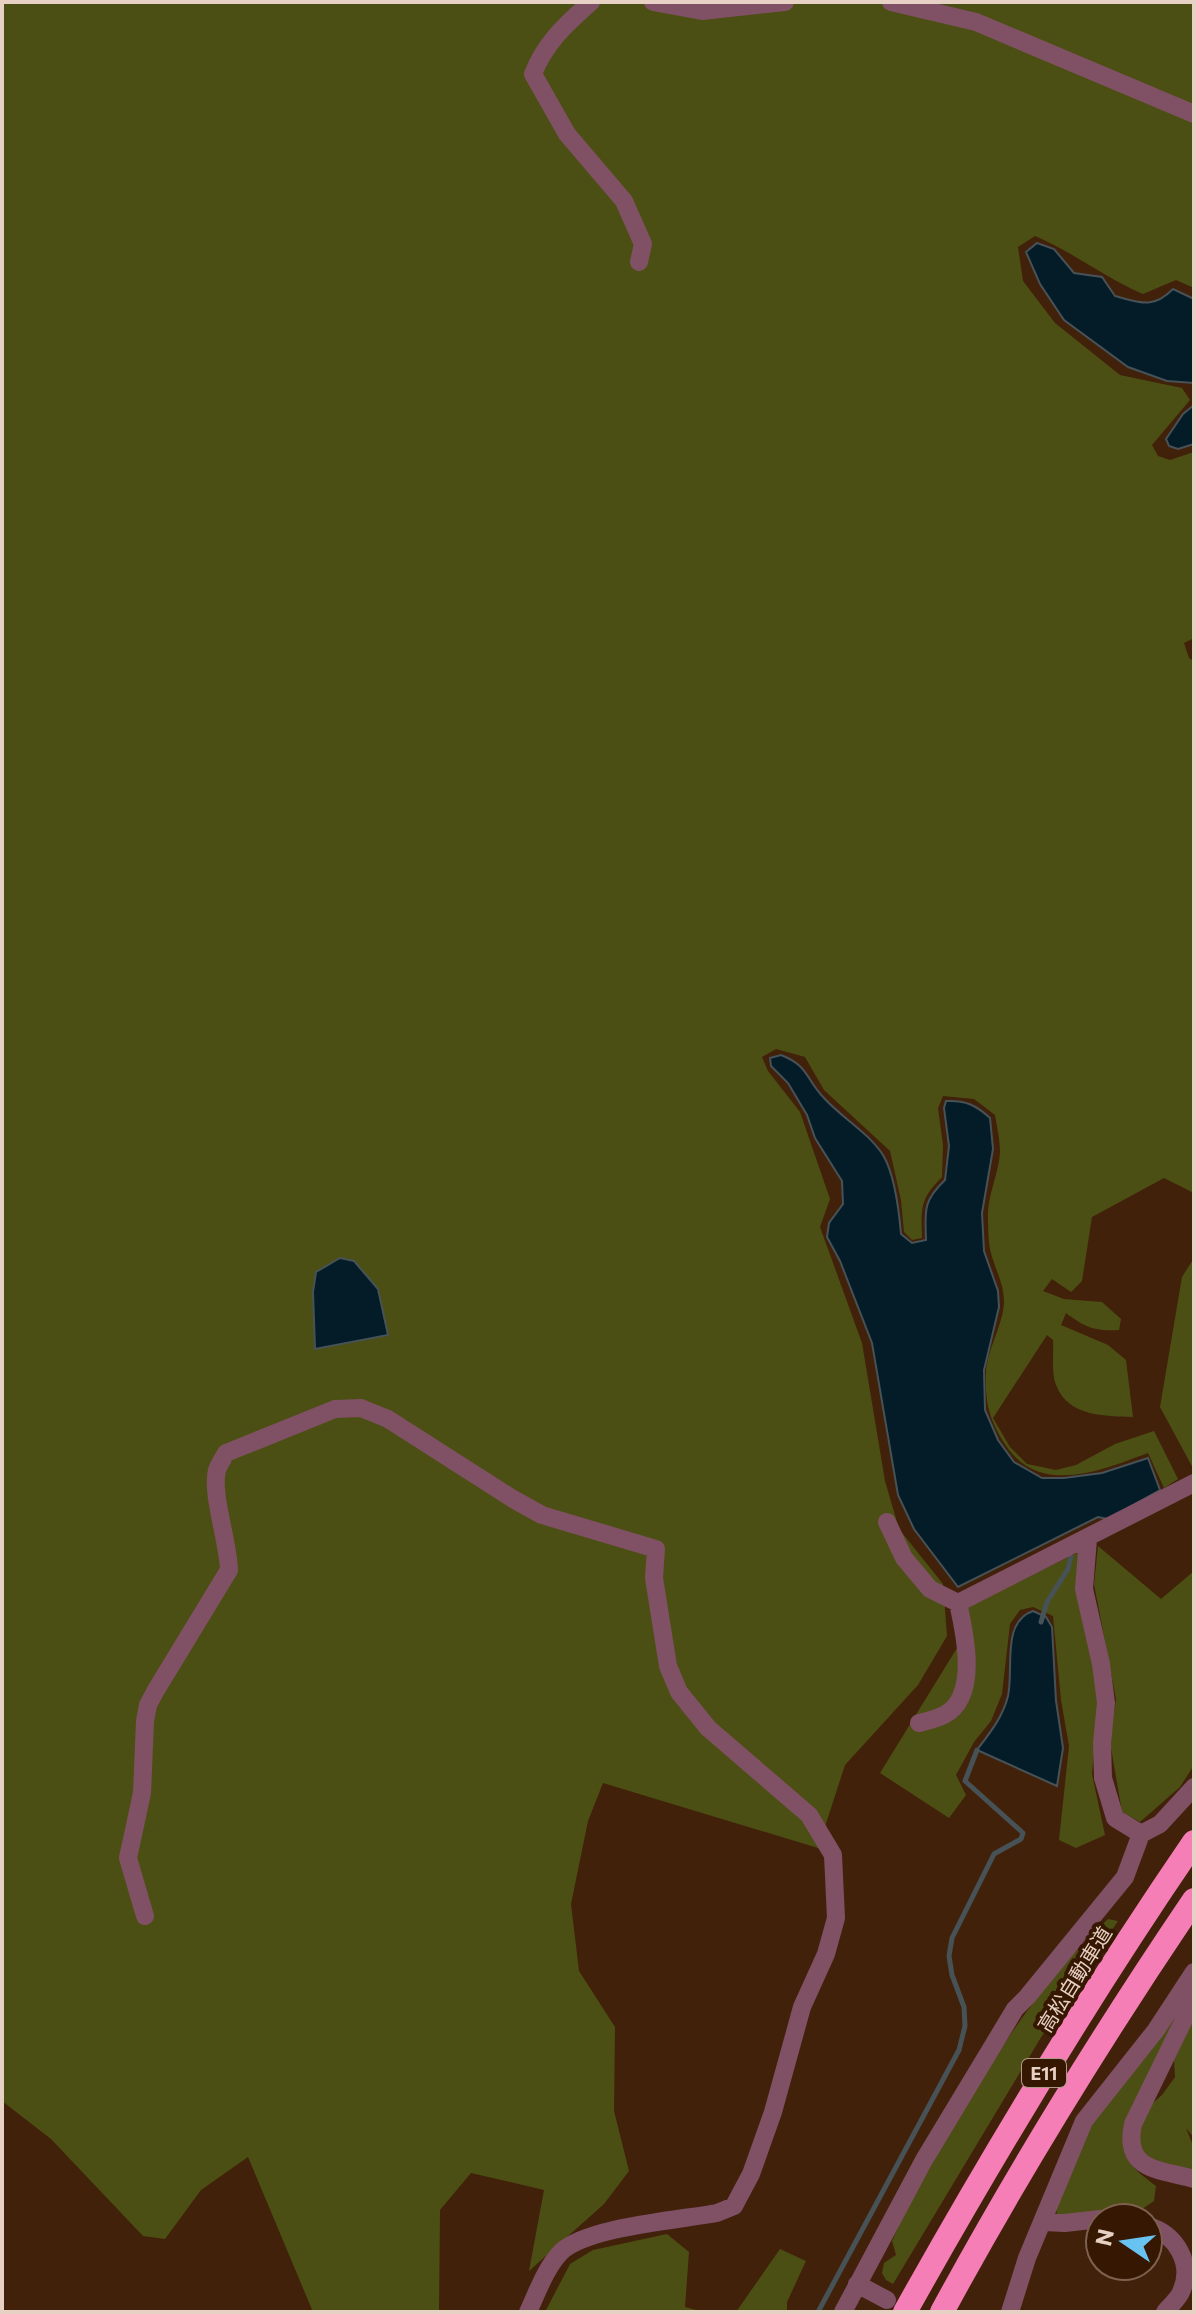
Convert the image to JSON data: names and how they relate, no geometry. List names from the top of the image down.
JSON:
{
  "streets": {
    "highway": ["高松自動車道", "E11"]
  },
  "north": "left"
}
